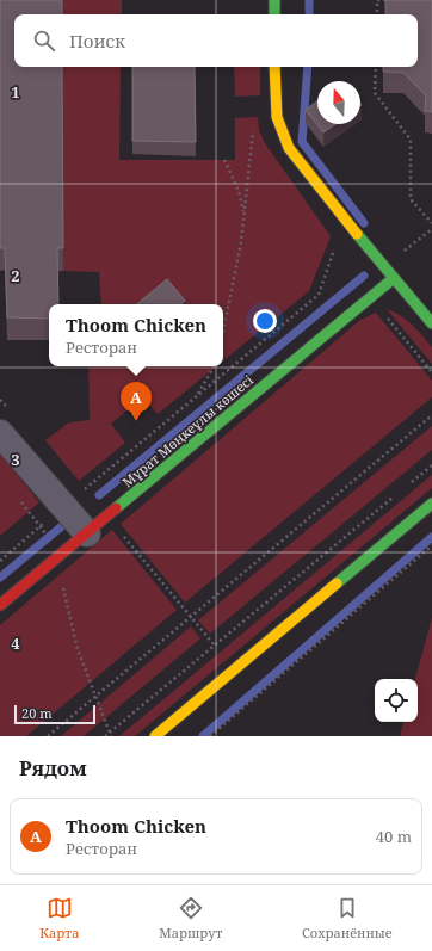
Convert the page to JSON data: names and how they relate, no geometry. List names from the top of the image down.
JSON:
{
  "streets": {
    "main road": ["Мұрат Мөңкеұлы көшесі"]
  },
  "scale_bar": "20 m",
  "north": "top",
  "page": {
    "search": "Поиск",
    "popup": ["Thoom Chicken", "Ресторан"],
    "pins": "A",
    "scale": "20 m",
    "heading": "Рядом",
    "list": [
      {
        "mark": "A",
        "name": "Thoom Chicken",
        "note": "Ресторан",
        "value": "40 m"
      }
    ],
    "nav": ["Карта", "Маршрут", "Сохранённые"]
  },
  "grid": {
    "rows": [
      "1",
      "2",
      "3",
      "4"
    ]
  }
}
